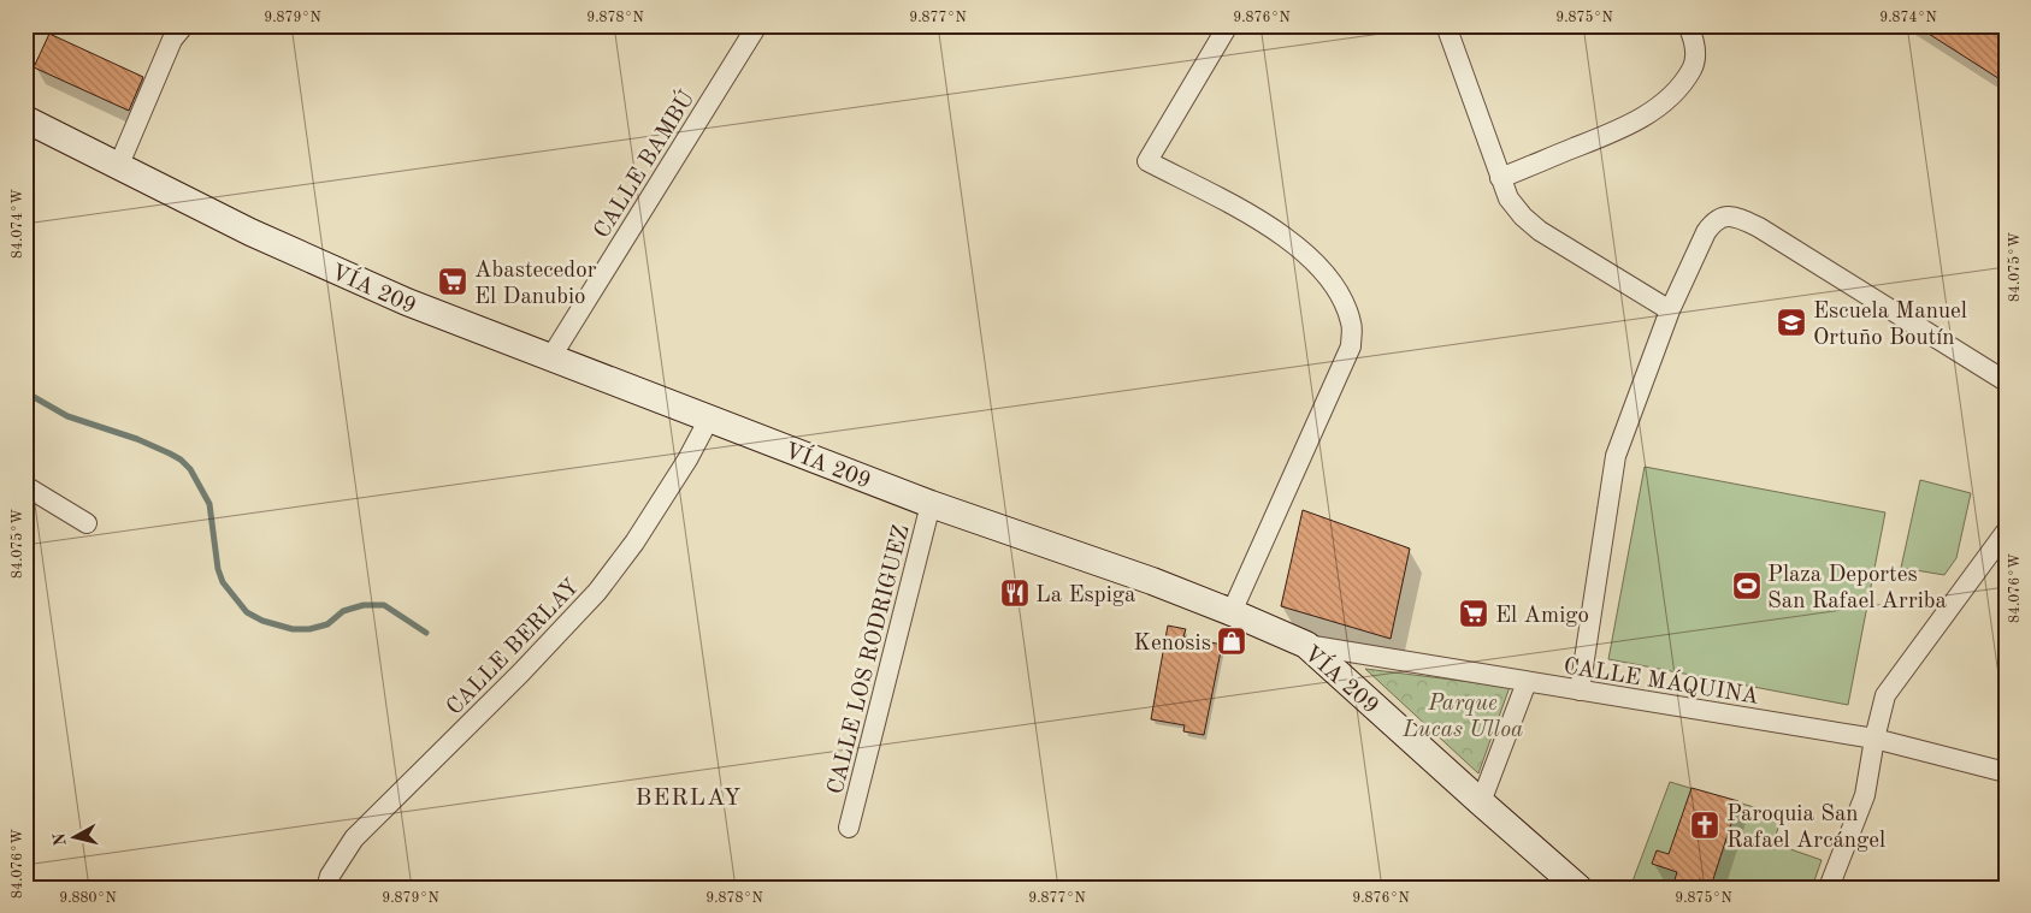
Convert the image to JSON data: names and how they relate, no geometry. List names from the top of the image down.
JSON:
{
  "streets": {
    "main road": ["VÍA 209"],
    "street": [
      "CALLE BAMBÚ",
      "CALLE BERLAY",
      "CALLE LOS RODRIGUEZ",
      "CALLE MÁQUINA"
    ]
  },
  "crossings": [
    ["CALLE BAMBÚ", "VÍA 209"],
    ["VÍA 209", "CALLE BERLAY"],
    ["VÍA 209", "CALLE LOS RODRIGUEZ"],
    ["VÍA 209", "CALLE MÁQUINA"]
  ],
  "districts": ["BERLAY"],
  "parks": ["Parque Lucas Ulloa"],
  "places": {
    "supermarket": ["Abastecedor El Danubio", "El Amigo"],
    "school or university": ["Escuela Manuel Ortuño Boutín"],
    "sports": ["Plaza Deportes San Rafael Arriba"],
    "restaurant": ["La Espiga"],
    "shop": ["Kenosis"],
    "church": ["Paroquia San Rafael Arcángel"]
  },
  "north": "left",
  "coordinates": [
    "9.879°N",
    "9.878°N",
    "9.877°N",
    "9.876°N",
    "9.875°N",
    "9.874°N",
    "84.074°W",
    "84.075°W",
    "84.076°W",
    "9.880°N"
  ]
}
